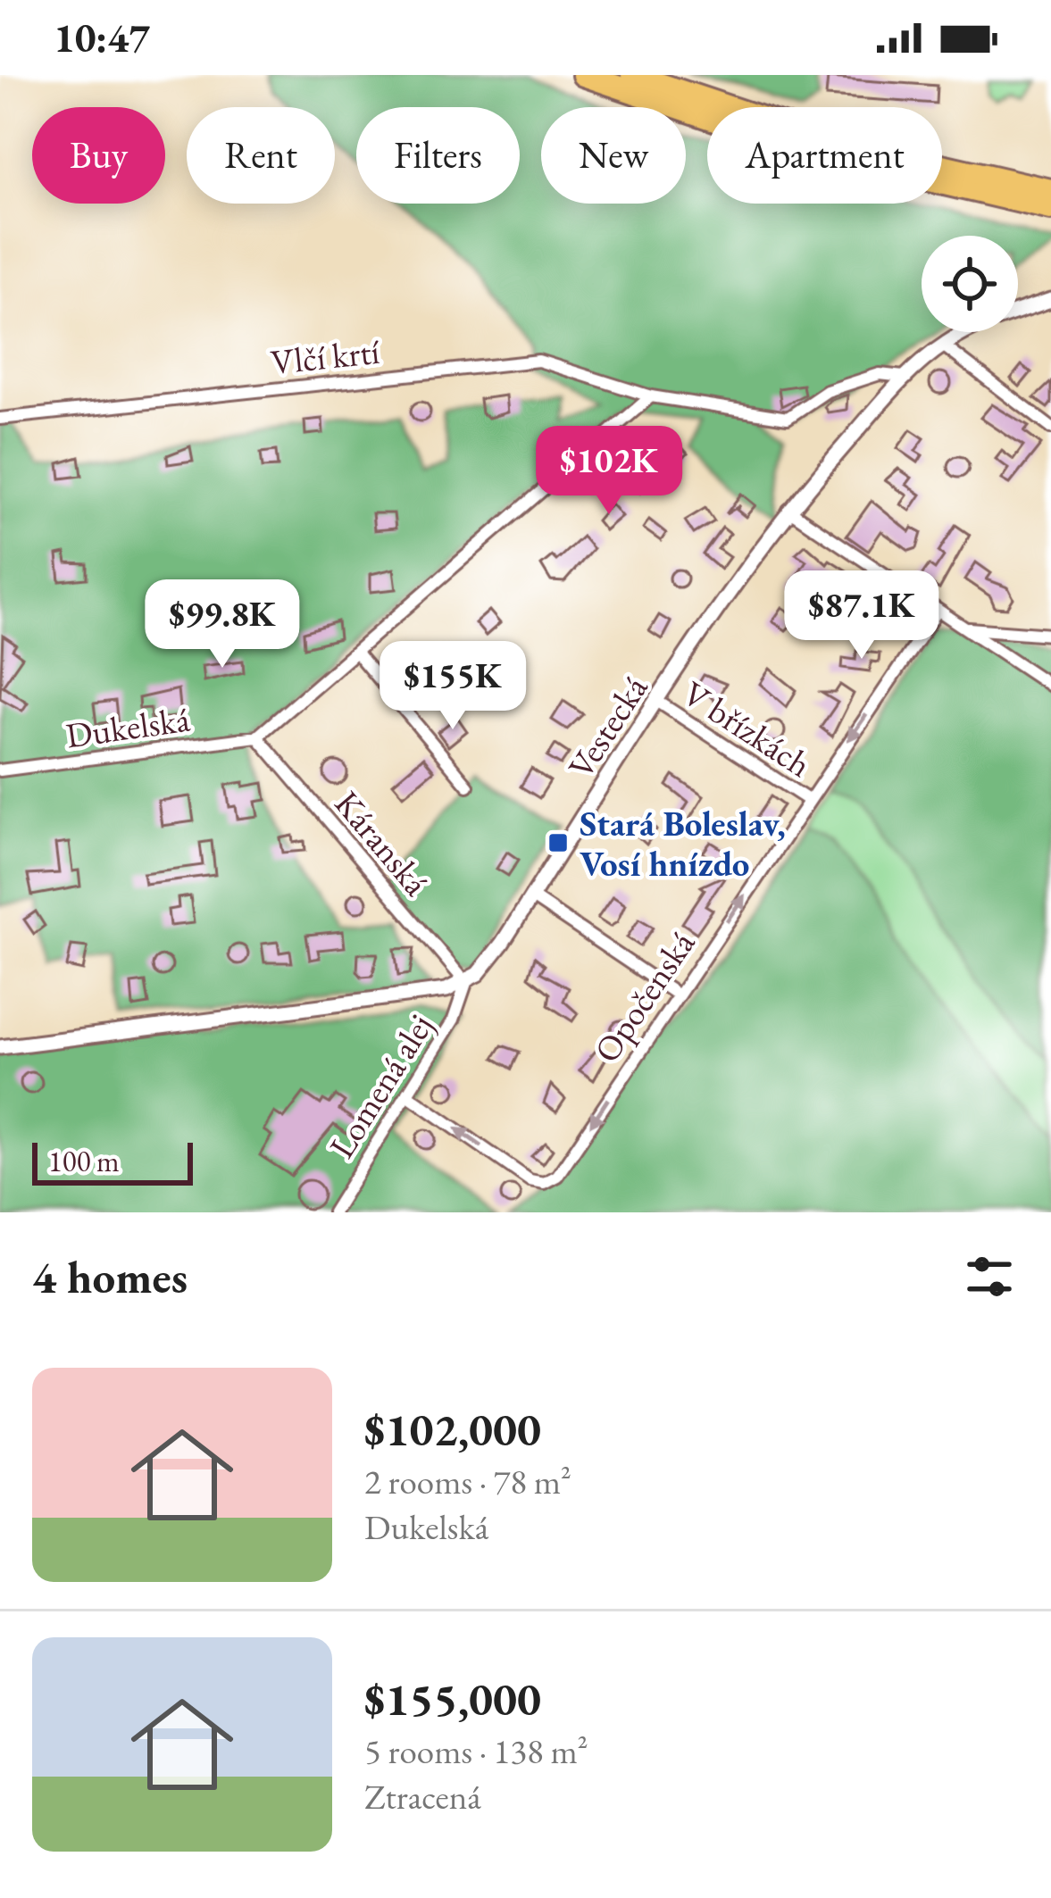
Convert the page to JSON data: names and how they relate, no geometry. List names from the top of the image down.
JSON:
{
  "streets": {
    "street": [
      "Vlčí krtí",
      "Dukelská",
      "Vestecká",
      "V břízkách",
      "Káranská",
      "Opočenská",
      "Lomená alej"
    ]
  },
  "crossings": [
    ["Vlčí krtí", "Vestecká"],
    ["Dukelská", "Káranská"],
    ["Vestecká", "V břízkách"],
    ["Vestecká", "Káranská"],
    ["Vestecká", "Lomená alej"],
    ["V břízkách", "Opočenská"],
    ["Káranská", "Lomená alej"],
    ["Opočenská", "Lomená alej"]
  ],
  "places": {
    "transit": ["Stará Boleslav, Vosí hnízdo"]
  },
  "scale_bar": "100 m",
  "page": {
    "status": "10:47",
    "chip": [
      "Buy",
      "Rent",
      "Filters",
      "New",
      "Apartment"
    ],
    "price": [
      "$102K",
      "$87.1K",
      "$99.8K",
      "$155K"
    ],
    "scale": "100 m",
    "heading": "4 homes",
    "list": [
      {
        "name": "$102,000",
        "note": "2 rooms · 78 m² · Dukelská"
      },
      {
        "name": "$155,000",
        "note": "5 rooms · 138 m² · Ztracená"
      }
    ]
  }
}
